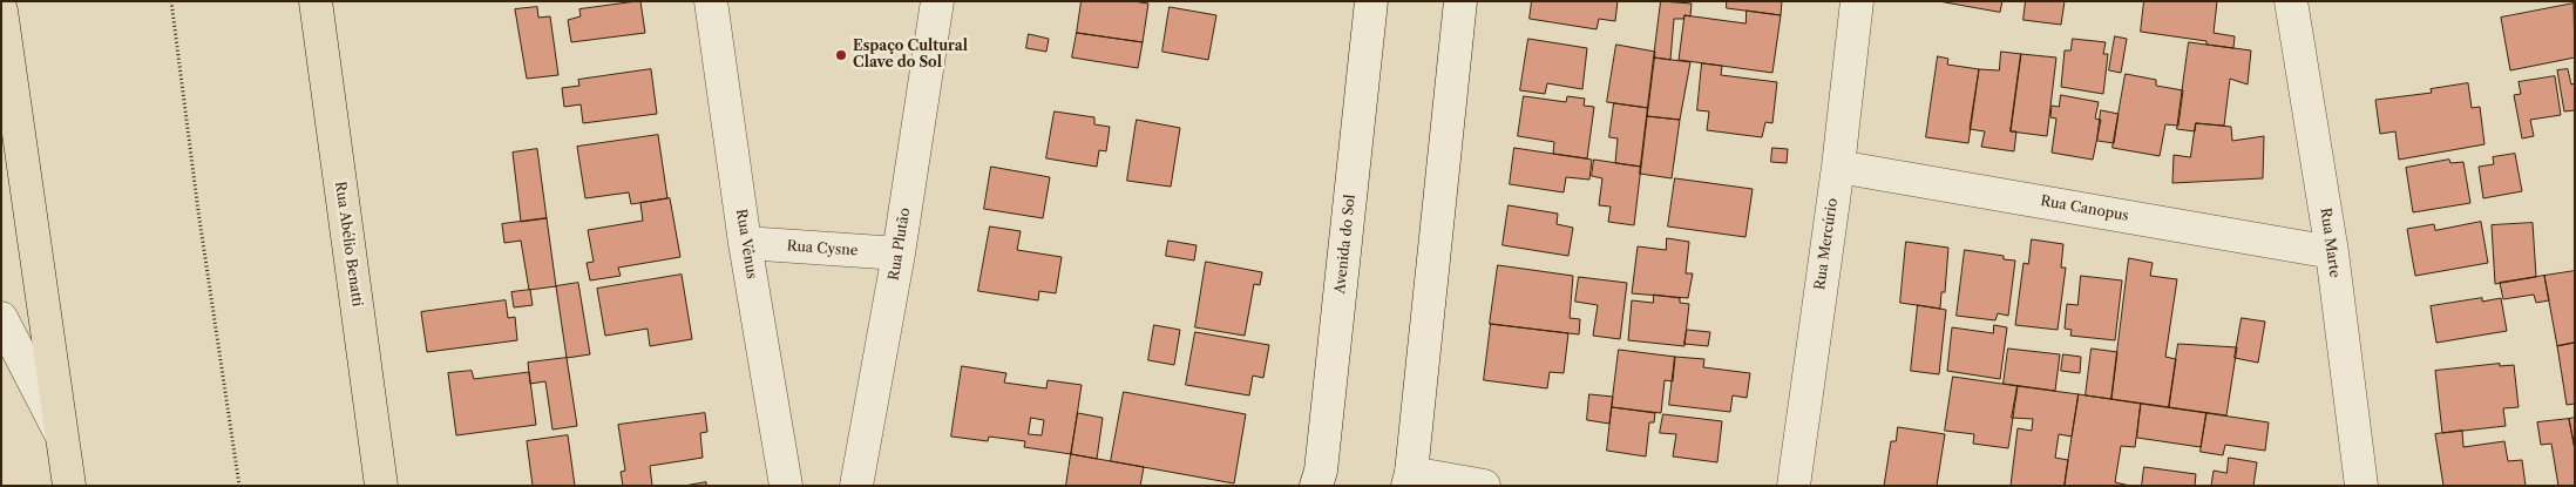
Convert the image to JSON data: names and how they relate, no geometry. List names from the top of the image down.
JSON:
{
  "streets": {
    "main road": ["Rua Abélio Benatti"],
    "street": [
      "Rua Canopus",
      "Rua Marte",
      "Rua Vênus",
      "Rua Plutão",
      "Avenida do Sol",
      "Rua Mercúrio",
      "Rua Cysne"
    ]
  },
  "crossings": [
    ["Rua Canopus", "Rua Marte"],
    ["Rua Canopus", "Rua Mercúrio"],
    ["Rua Vênus", "Rua Cysne"],
    ["Rua Plutão", "Rua Cysne"]
  ],
  "places": ["Espaço Cultural Clave do Sol"]
}
